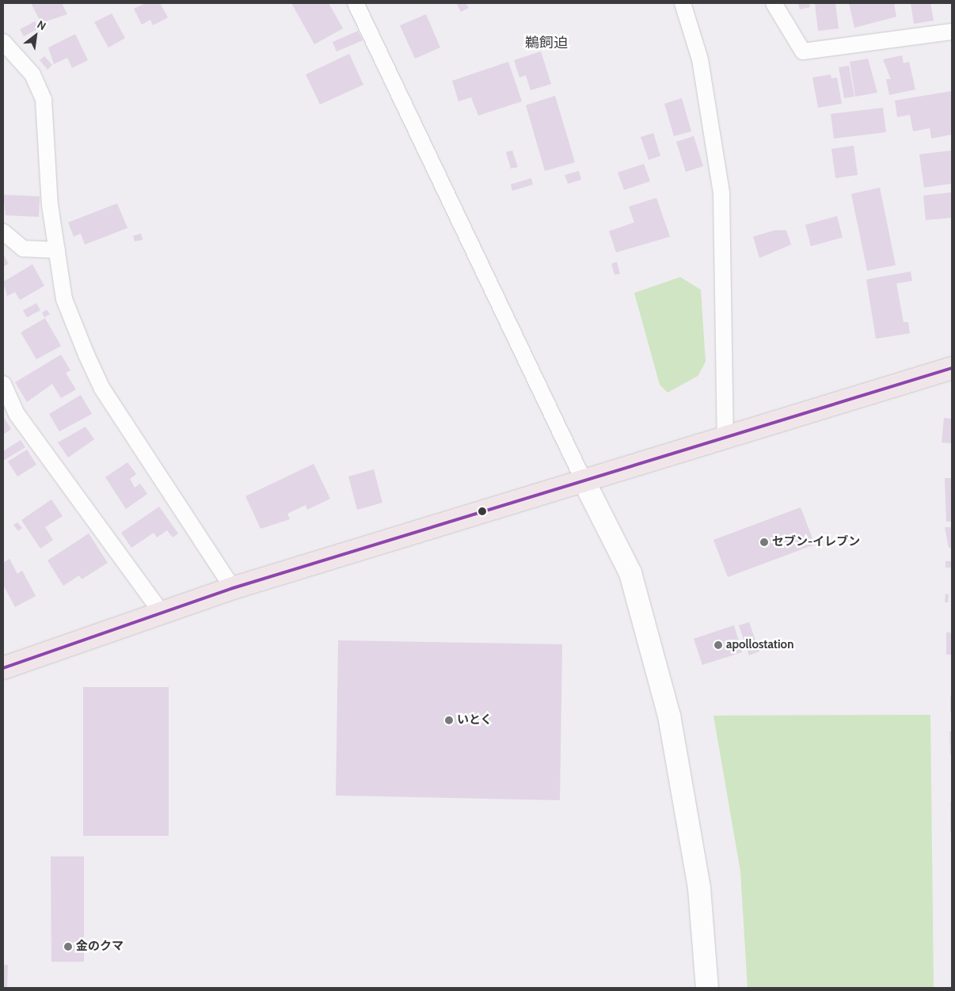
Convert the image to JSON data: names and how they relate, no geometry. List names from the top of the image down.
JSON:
{
  "districts": ["鵜飼迫"],
  "places": [
    "セブン-イレブン",
    "apollostation",
    "いとく",
    "金のクマ"
  ],
  "north": "top right"
}
